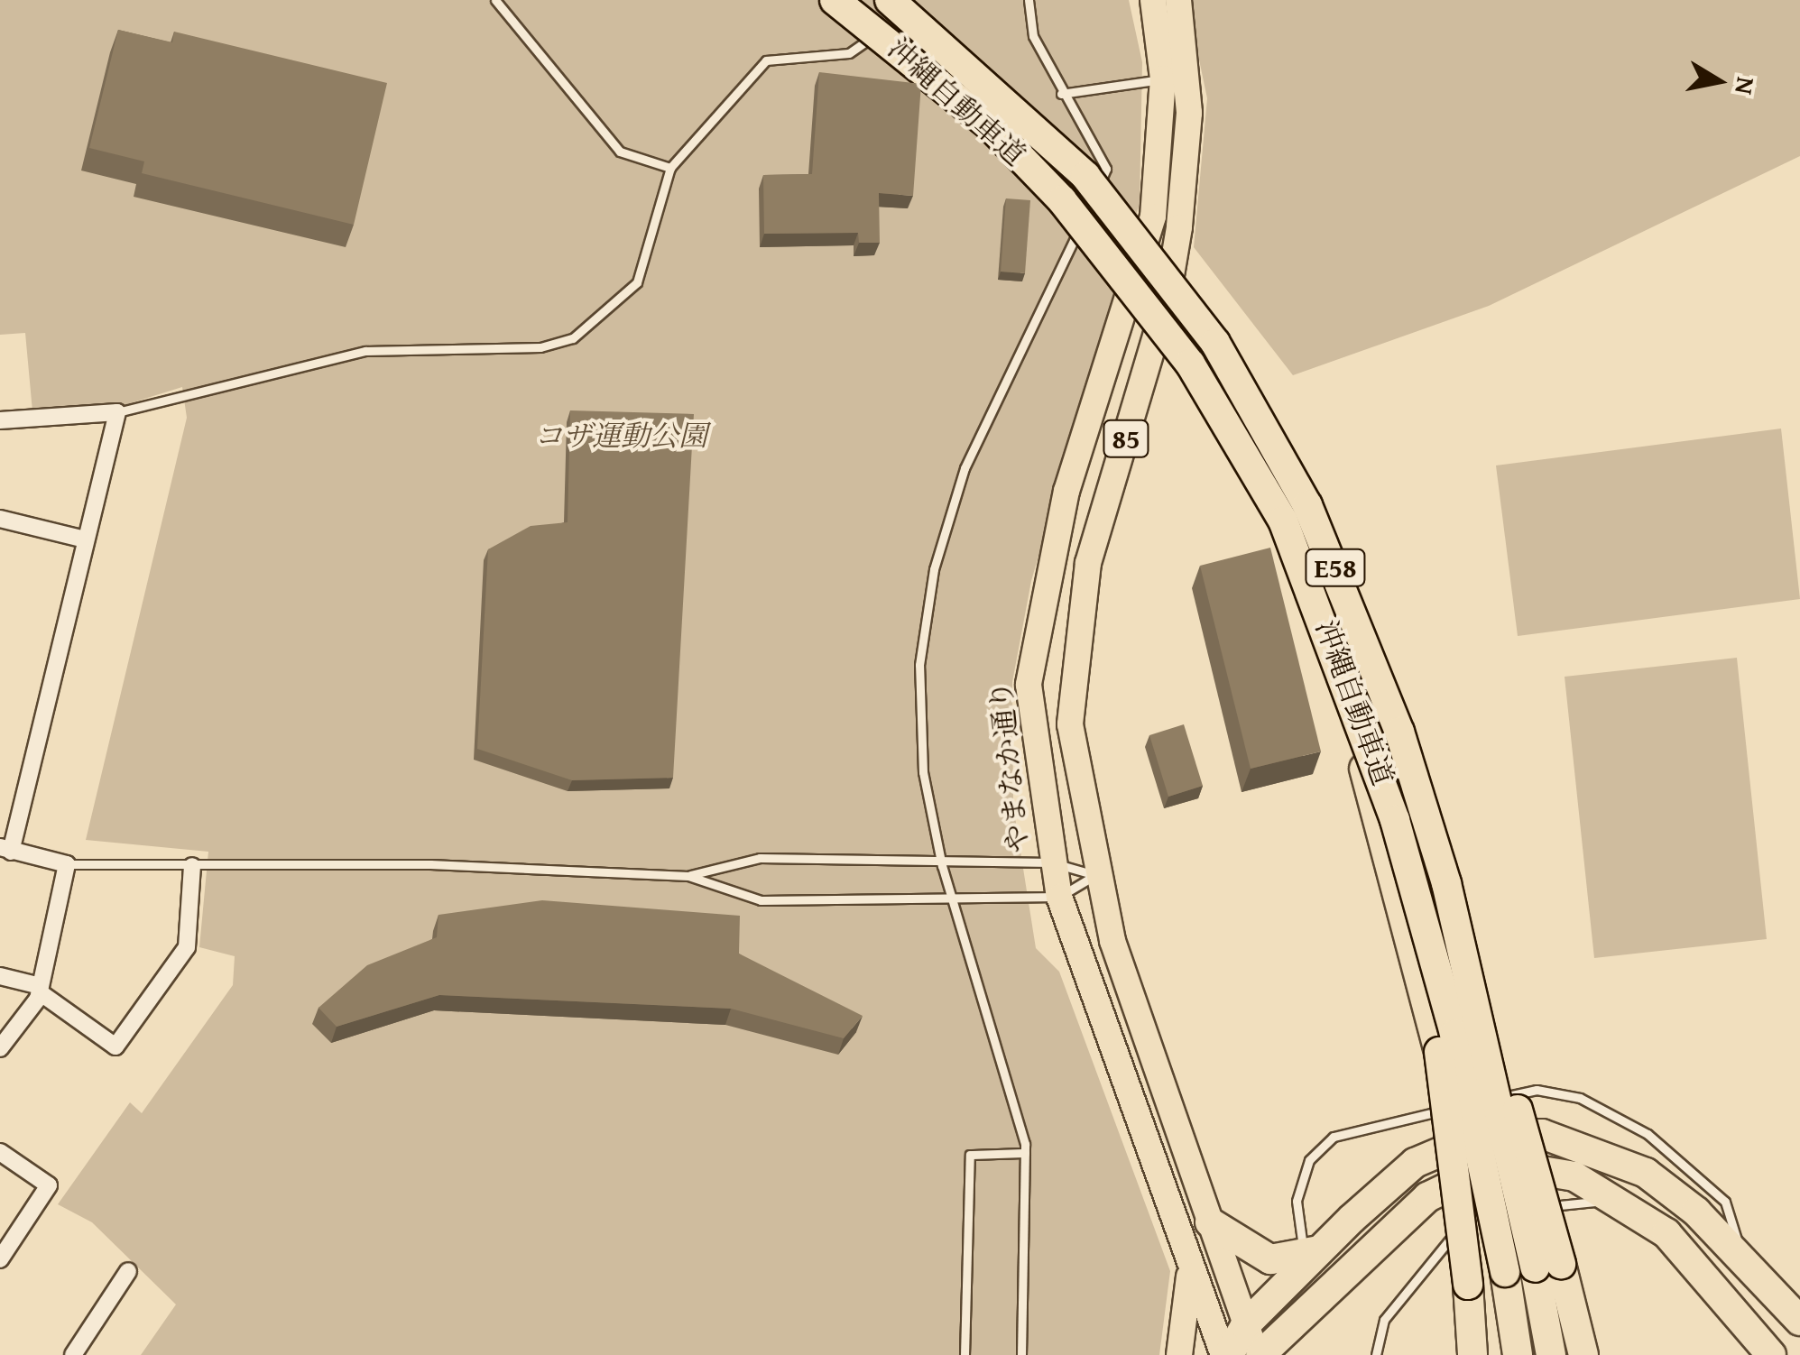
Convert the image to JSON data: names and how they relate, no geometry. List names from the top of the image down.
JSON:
{
  "streets": {
    "highway": ["沖縄自動車道", "E58"],
    "main road": ["85", "やまなか通り"]
  },
  "parks": ["コザ運動公園"],
  "north": "right"
}
